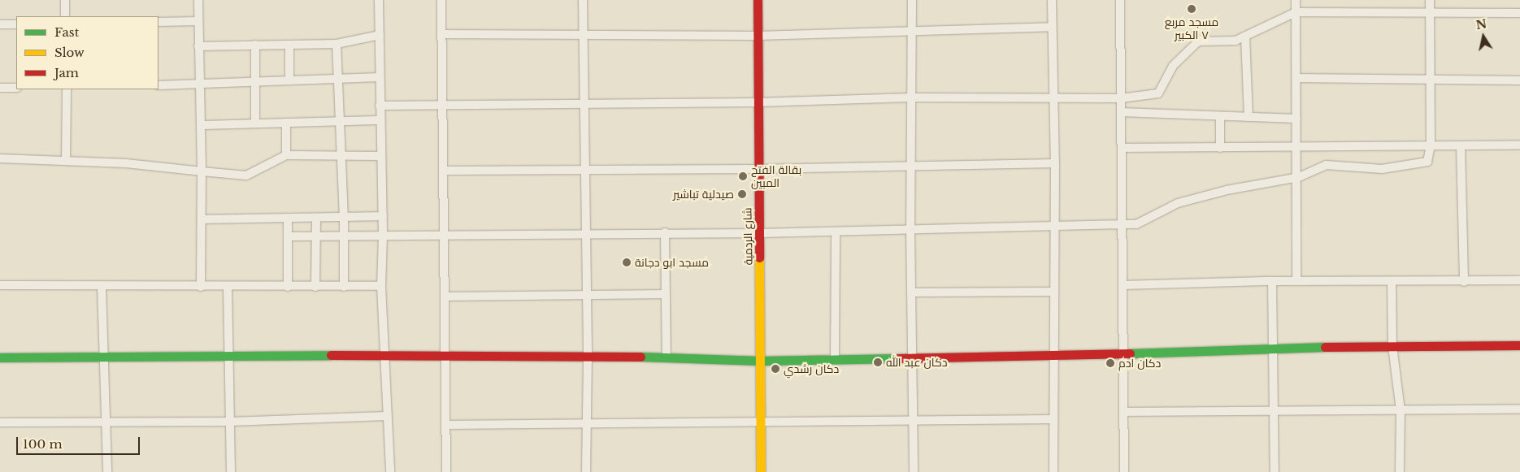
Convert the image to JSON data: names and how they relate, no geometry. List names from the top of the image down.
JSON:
{
  "streets": {
    "street": ["شارع الردمية"]
  },
  "places": [
    "مسجد مربع ٧ الكبير",
    "بقالة الفتح المبين",
    "صيدلية تباشير",
    "مسجد ابو دجانة",
    "دكان عبد الله",
    "دكان ادم",
    "دكان رشدي"
  ],
  "legend": ["Fast", "Slow", "Jam"],
  "scale_bar": "100 m",
  "north": "top"
}
